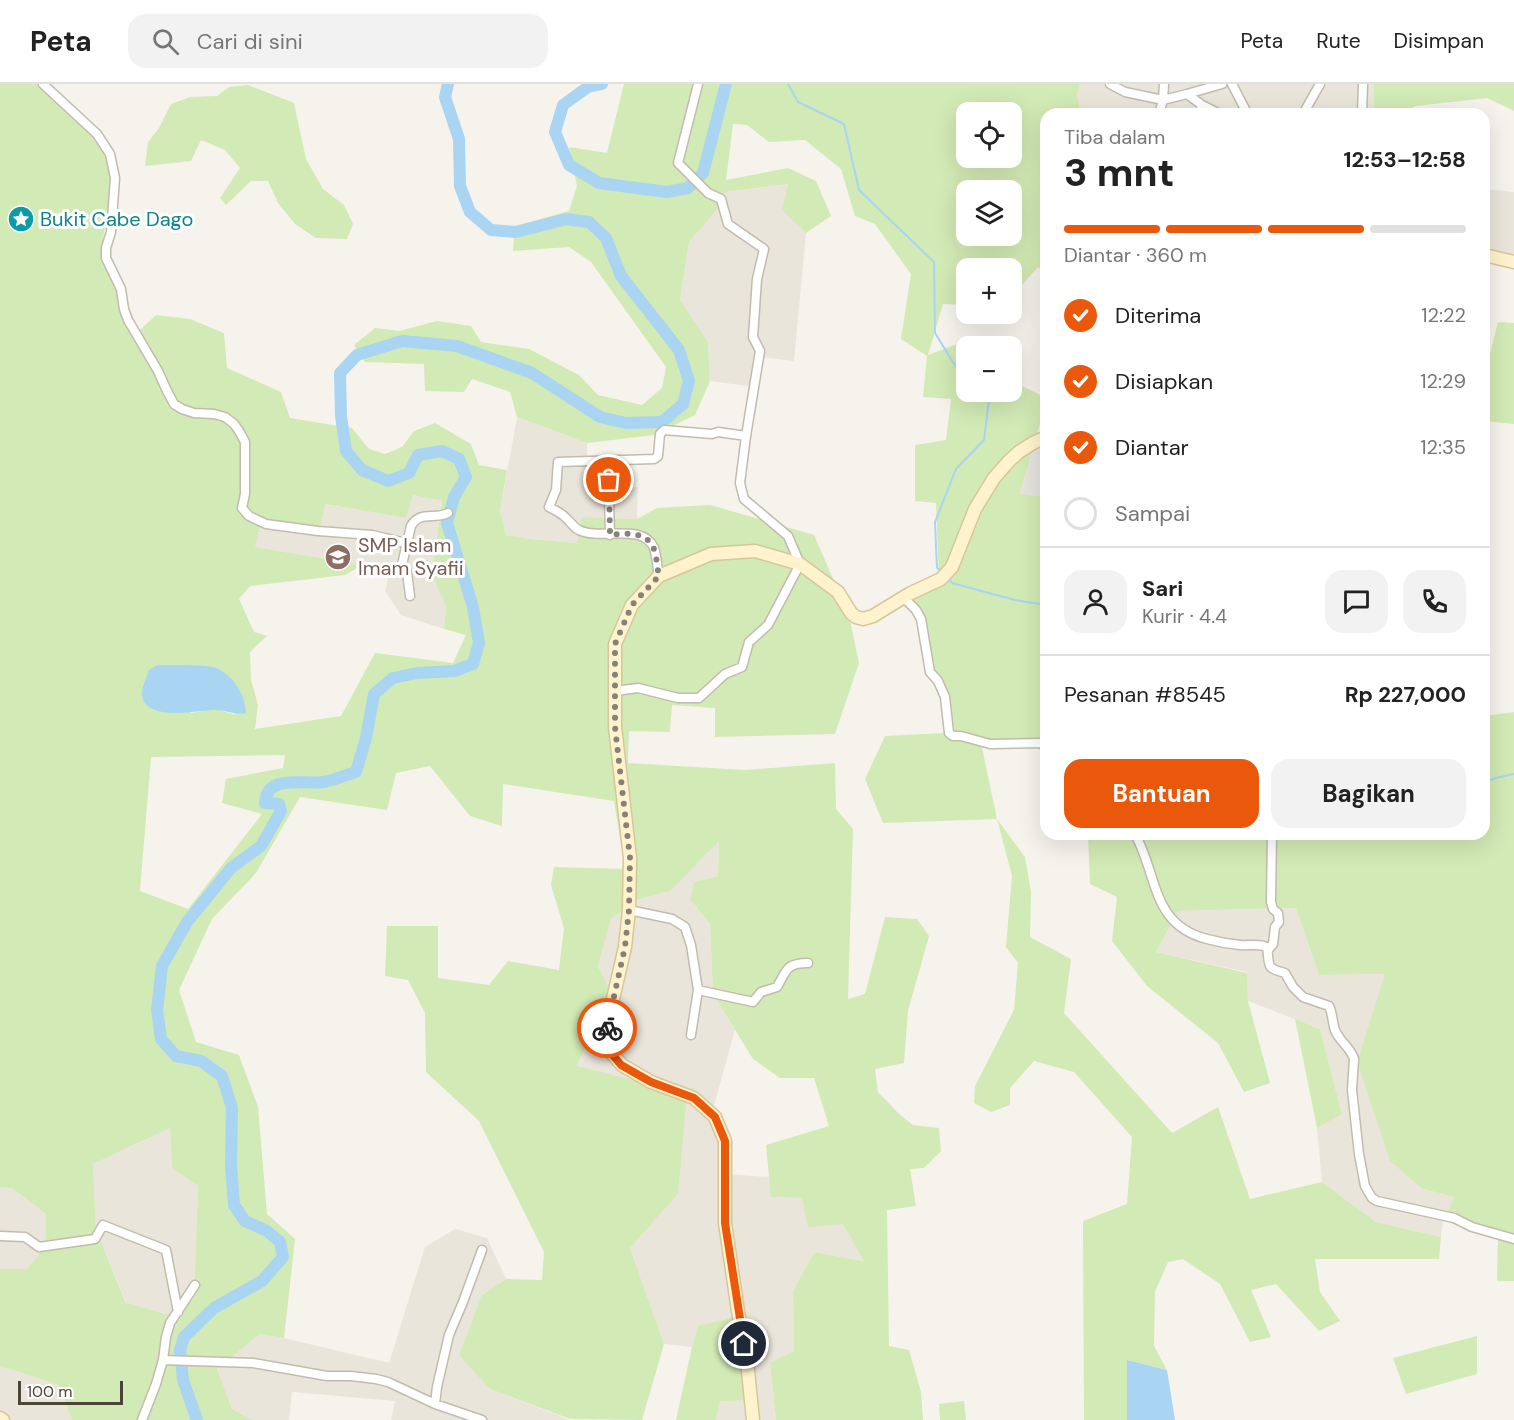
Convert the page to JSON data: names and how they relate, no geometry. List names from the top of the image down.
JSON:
{
  "places": {
    "place": ["Bukit Cabe Dago"],
    "school or university": ["SMP Islam Imam Syafii"]
  },
  "scale_bar": "100 m",
  "page": {
    "header": "Peta",
    "search": "Cari di sini",
    "nav": ["Peta", "Rute", "Disimpan"],
    "map_buttons": ["+", "−"],
    "heading": ["3 mnt", "Tiba dalam", "12:53–12:58"],
    "panel": [
      "Sari",
      "Kurir · 4.4",
      "Pesanan #8545",
      "Rp 227,000"
    ],
    "bar": "Diantar · 360 m",
    "list": [
      ["Diterima", "12:22"],
      ["Disiapkan", "12:29"],
      ["Diantar", "12:35"],
      "Sampai"
    ],
    "buttons": ["Bantuan", "Bagikan"],
    "scale": "100 m"
  }
}
